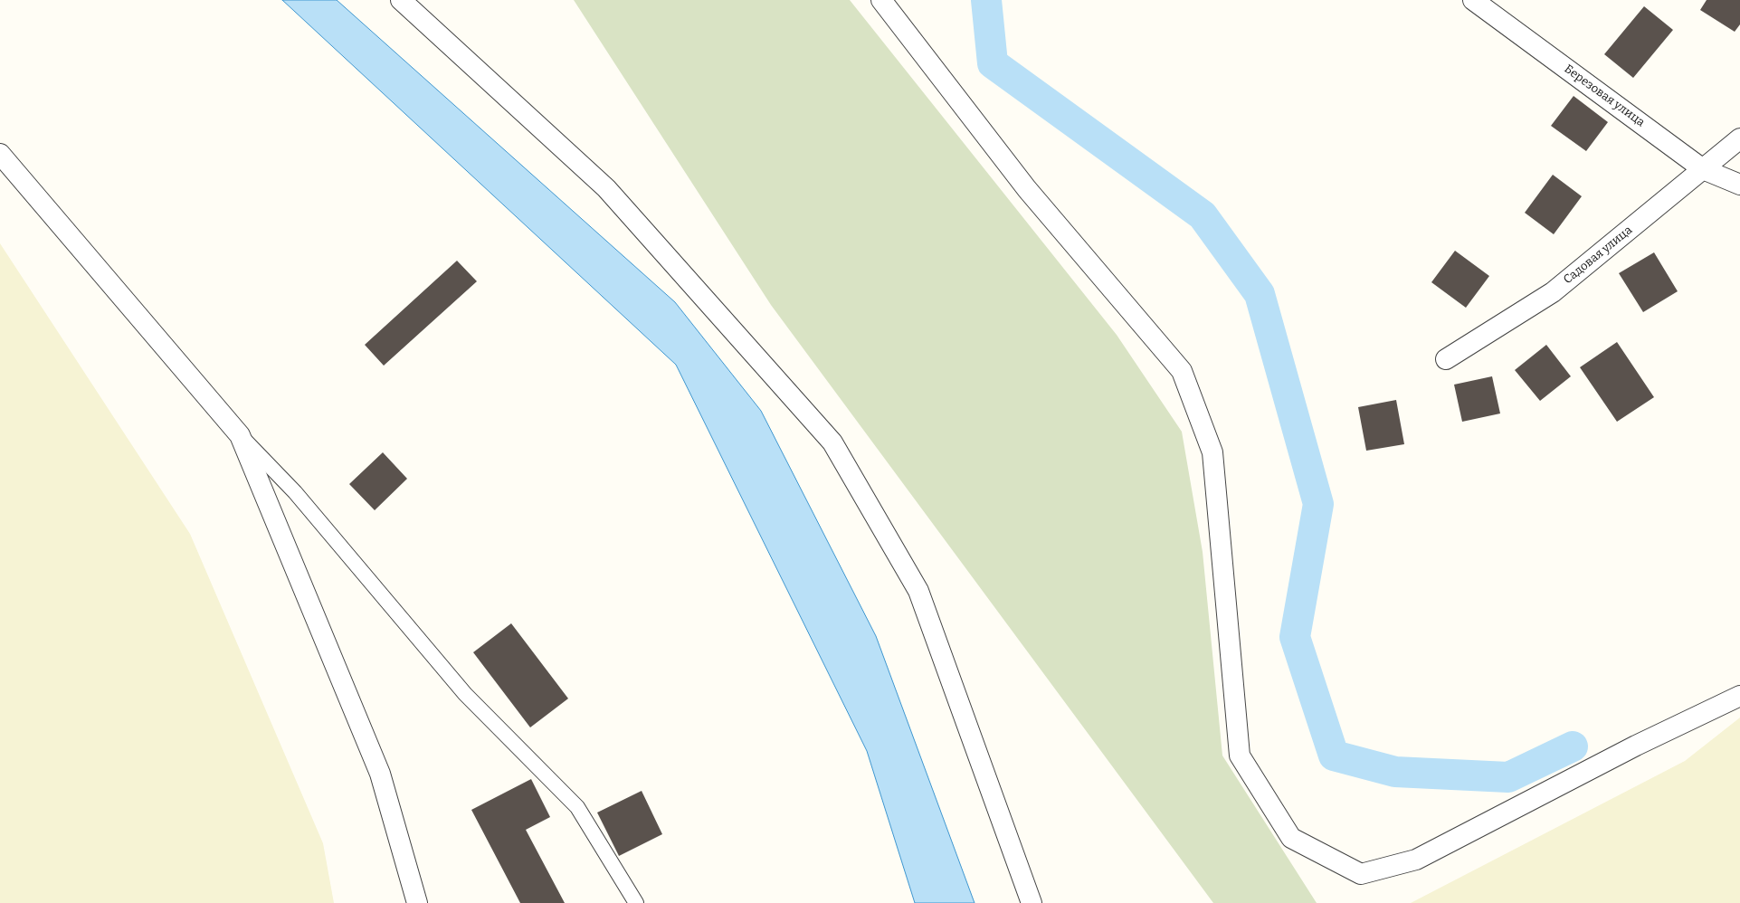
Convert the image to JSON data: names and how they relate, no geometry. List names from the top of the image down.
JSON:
{
  "streets": {
    "street": ["Березовая улица", "Садовая улица"]
  },
  "crossings": [
    ["Березовая улица", "Садовая улица"]
  ]
}
